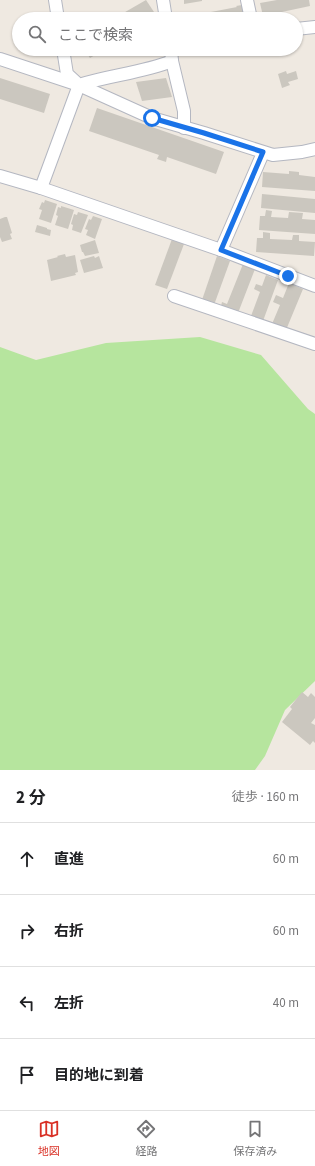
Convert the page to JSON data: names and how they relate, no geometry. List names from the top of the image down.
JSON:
{
  "page": {
    "search": "ここで検索",
    "heading": ["2 分", "徒歩 · 160 m"],
    "list": [
      ["直進", "60 m"],
      ["右折", "60 m"],
      ["左折", "40 m"],
      "目的地に到着"
    ],
    "nav": ["地図", "経路", "保存済み"]
  }
}
